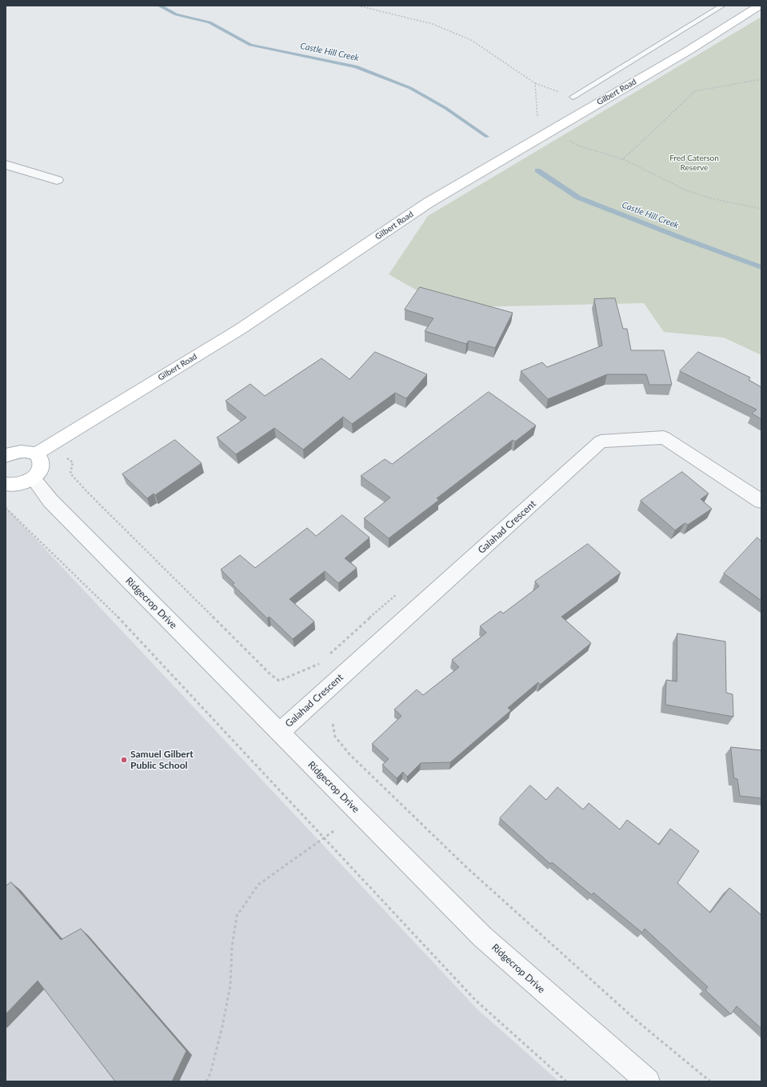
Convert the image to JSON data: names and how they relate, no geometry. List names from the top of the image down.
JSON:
{
  "streets": {
    "main road": ["Gilbert Road"],
    "street": ["Galahad Crescent", "Ridgecrop Drive"]
  },
  "crossings": [
    ["Galahad Crescent", "Ridgecrop Drive"]
  ],
  "water": ["Castle Hill Creek"],
  "parks": ["Fred Caterson Reserve"],
  "places": ["Samuel Gilbert Public School"]
}
